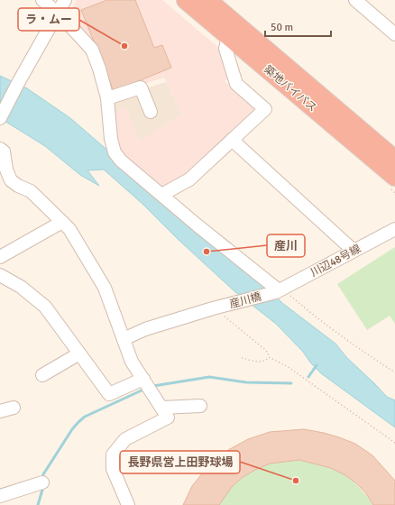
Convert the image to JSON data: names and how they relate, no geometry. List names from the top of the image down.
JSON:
{
  "streets": {
    "highway": ["築地バイパス"],
    "street": ["川辺48号線", "産川橋"]
  },
  "crossings": [
    ["川辺48号線", "産川橋"]
  ],
  "places": ["ラ・ムー", "産川", "長野県営上田野球場"],
  "scale_bar": "50 m"
}
